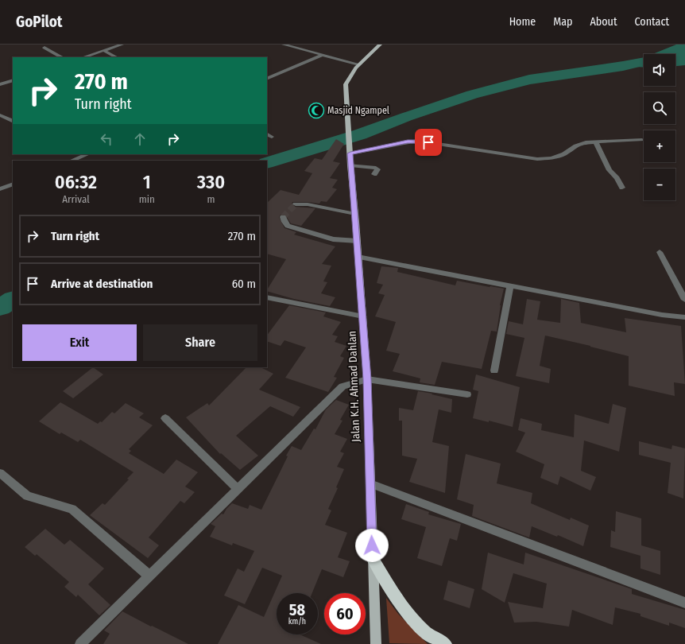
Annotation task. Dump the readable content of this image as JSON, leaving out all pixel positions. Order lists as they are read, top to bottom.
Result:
{
  "streets": {
    "main road": ["Jalan K.H. Ahmad Dahlan"]
  },
  "places": {
    "mosque": ["Masjid Ngampel"]
  },
  "page": {
    "header": "GoPilot",
    "nav": [
      "Home",
      "Map",
      "About",
      "Contact"
    ],
    "map_buttons": ["+", "−"],
    "turn": ["270 m", "Turn right"],
    "eta": [
      "06:32",
      "Arrival",
      "1",
      "min",
      "330",
      "m"
    ],
    "list": [
      {
        "name": "Turn right",
        "value": "270 m"
      },
      {
        "name": "Arrive at destination",
        "value": "60 m"
      }
    ],
    "buttons": ["Exit", "Share"],
    "speed": "58 km/h",
    "limit": "60"
  }
}
